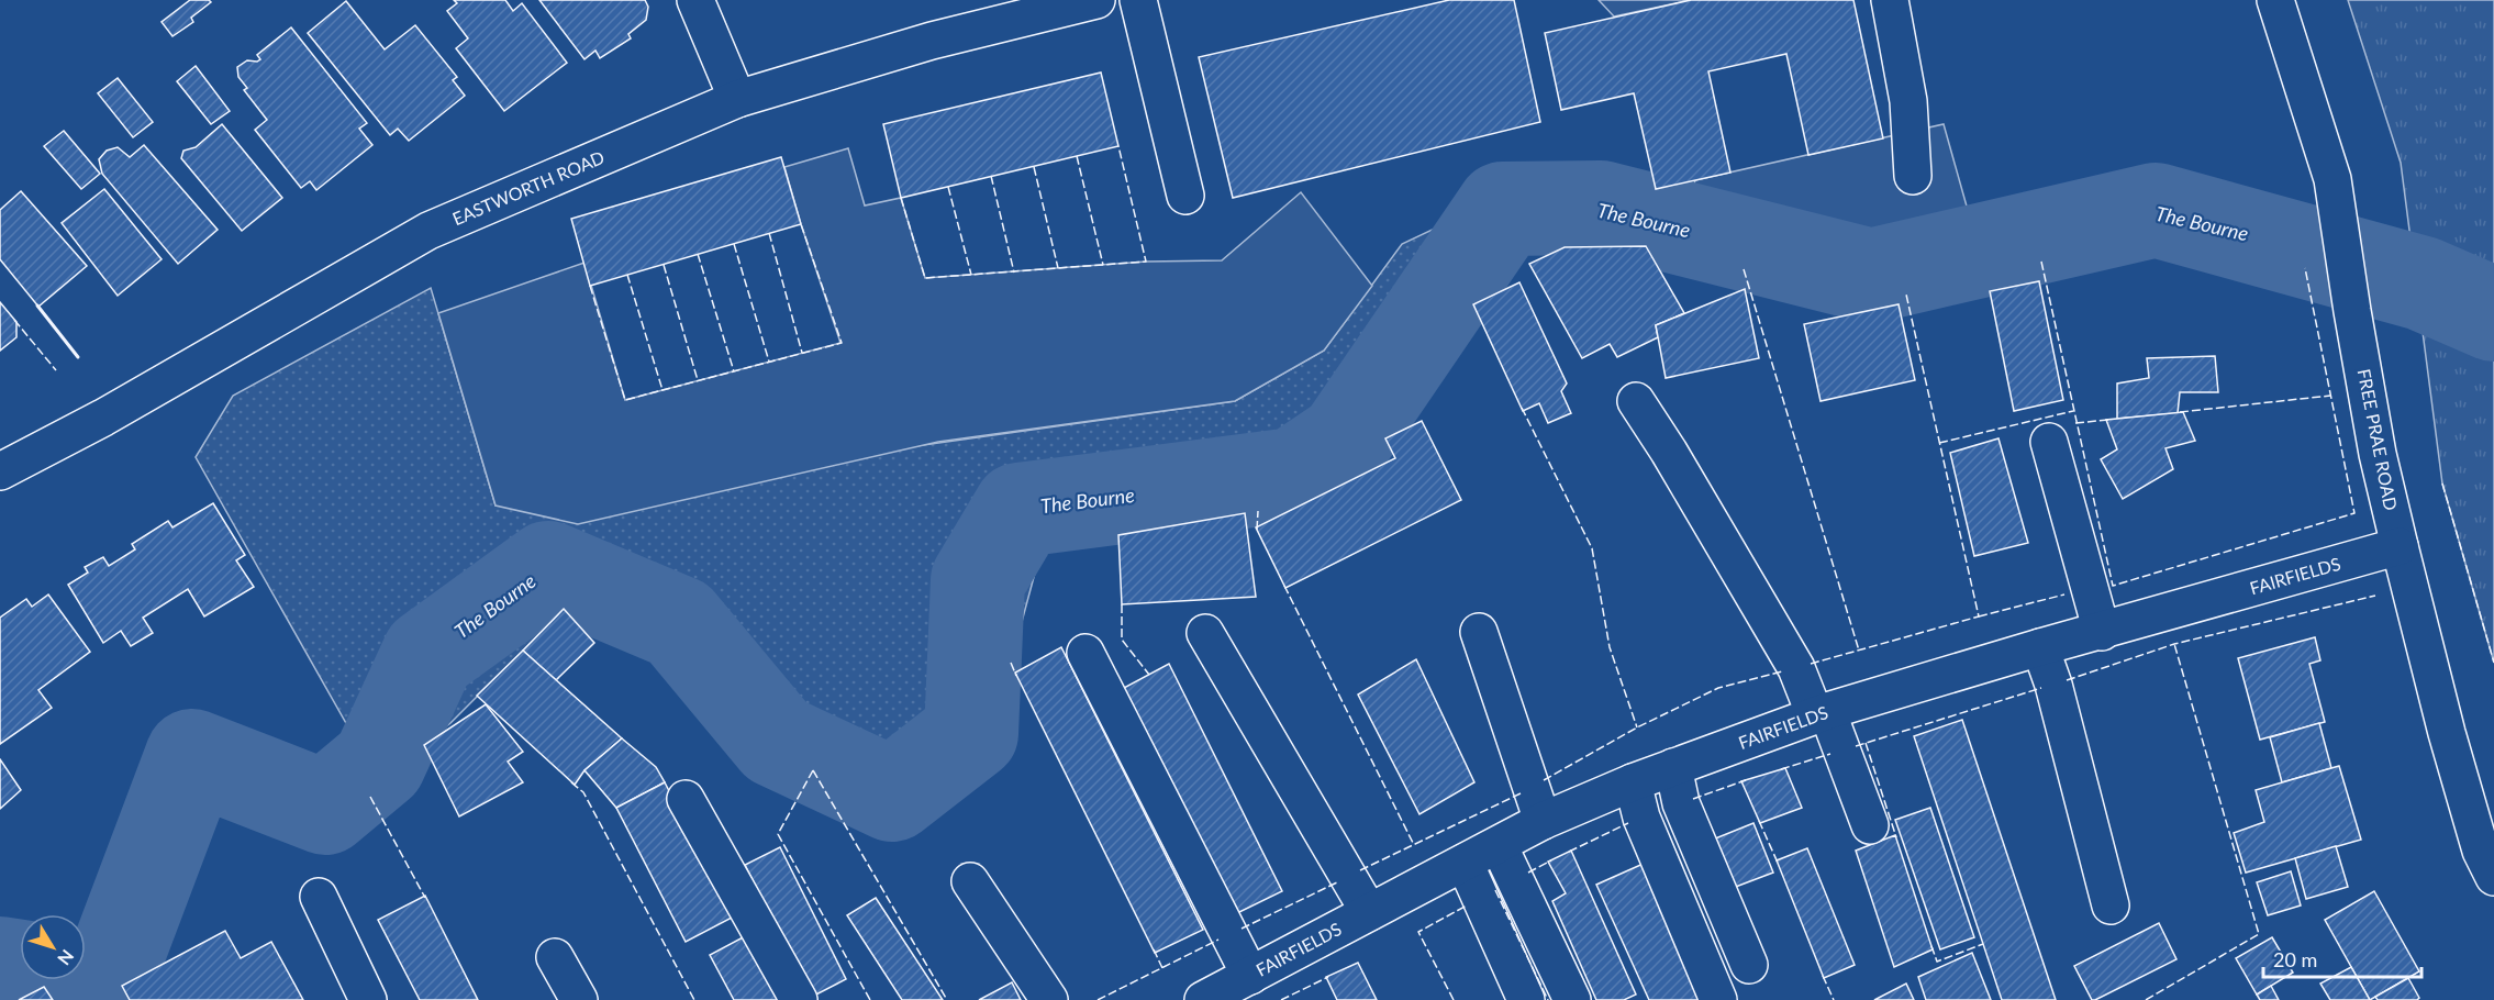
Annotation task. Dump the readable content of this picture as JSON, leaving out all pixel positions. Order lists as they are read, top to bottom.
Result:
{
  "streets": {
    "main road": ["EASTWORTH ROAD", "FREE PRAE ROAD", "FAIRFIELDS"]
  },
  "crossings": [
    ["FREE PRAE ROAD", "FAIRFIELDS"]
  ],
  "water": ["The Bourne"],
  "scale_bar": "20 m",
  "north": "bottom right"
}
